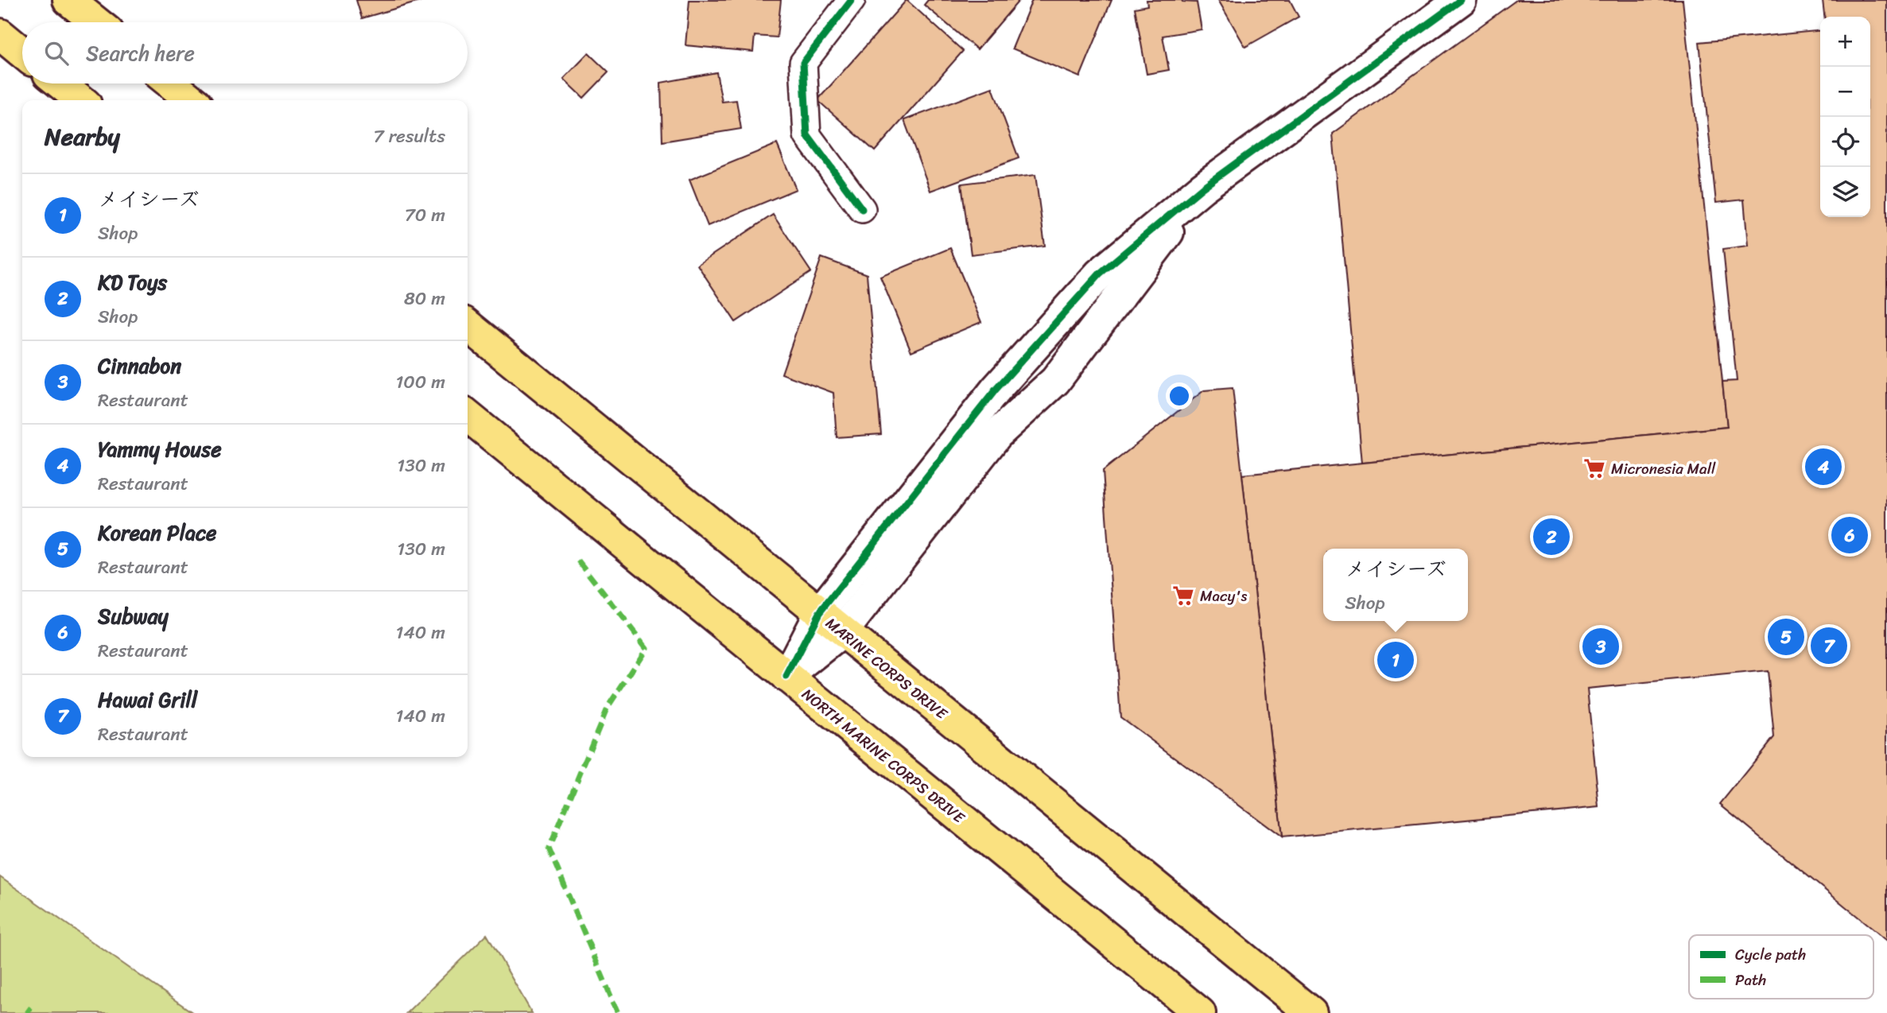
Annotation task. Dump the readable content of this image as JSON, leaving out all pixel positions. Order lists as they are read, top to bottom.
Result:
{
  "streets": {
    "main road": ["MARINE CORPS DRIVE", "NORTH MARINE CORPS DRIVE"]
  },
  "places": {
    "supermarket": ["Micronesia Mall", "Macy's"]
  },
  "legend": ["Cycle path", "Path"],
  "page": {
    "map_buttons": ["+", "−"],
    "search": "Search here",
    "heading": ["Nearby", "7 results"],
    "list": [
      {
        "mark": "1",
        "name": "メイシーズ",
        "note": "Shop",
        "value": "70 m"
      },
      {
        "mark": "2",
        "name": "KD Toys",
        "note": "Shop",
        "value": "80 m"
      },
      {
        "mark": "3",
        "name": "Cinnabon",
        "note": "Restaurant",
        "value": "100 m"
      },
      {
        "mark": "4",
        "name": "Yammy House",
        "note": "Restaurant",
        "value": "130 m"
      },
      {
        "mark": "5",
        "name": "Korean Place",
        "note": "Restaurant",
        "value": "130 m"
      },
      {
        "mark": "6",
        "name": "Subway",
        "note": "Restaurant",
        "value": "140 m"
      },
      {
        "mark": "7",
        "name": "Hawai Grill",
        "note": "Restaurant",
        "value": "140 m"
      }
    ],
    "pins": [
      "4",
      "6",
      "2",
      "5",
      "7",
      "3",
      "1"
    ],
    "popup": ["メイシーズ", "Shop"]
  }
}
